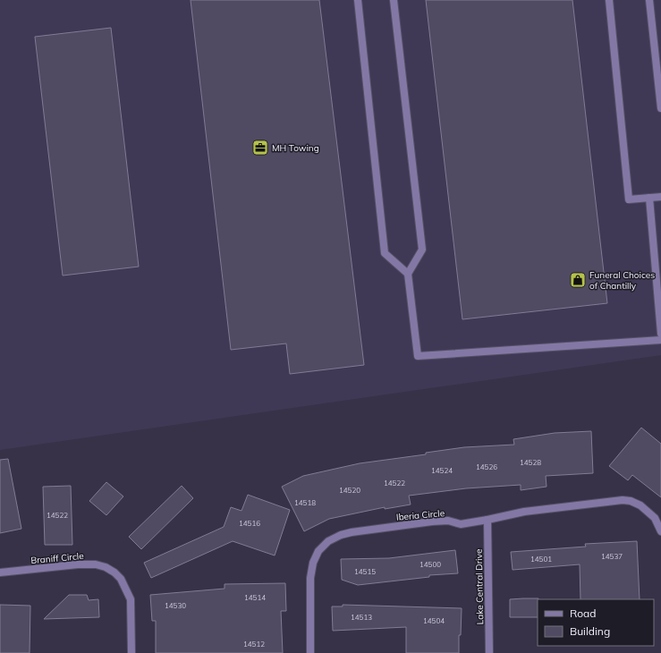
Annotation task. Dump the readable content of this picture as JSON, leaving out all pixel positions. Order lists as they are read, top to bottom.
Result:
{
  "streets": {
    "street": ["Iberia Circle", "Braniff Circle", "Lake Central Drive"]
  },
  "crossings": [
    ["Iberia Circle", "Lake Central Drive"]
  ],
  "places": {
    "office": ["MH Towing"],
    "shop": ["Funeral Choices of Chantilly"]
  },
  "house_numbers": [
    "14528",
    "14526",
    "14524",
    "14522",
    "14520",
    "14518",
    "14522",
    "14516",
    "14537",
    "14501",
    "14500",
    "14515",
    "14514",
    "14530",
    "14513",
    "14504",
    "14512"
  ],
  "legend": ["Road", "Building"]
}
